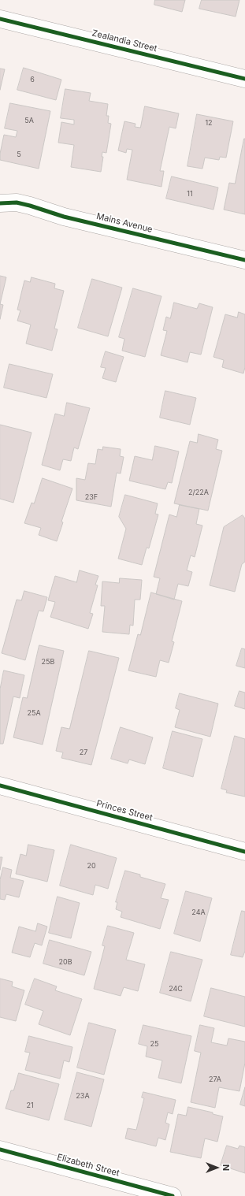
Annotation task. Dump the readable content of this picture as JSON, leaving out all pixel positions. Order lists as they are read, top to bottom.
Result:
{
  "streets": {
    "street": [
      "Zealandia Street",
      "Mains Avenue",
      "Princes Street",
      "Elizabeth Street"
    ]
  },
  "house_numbers": [
    "6",
    "5A",
    "12",
    "5",
    "11",
    "2/22A",
    "23F",
    "25B",
    "25A",
    "27",
    "20",
    "24A",
    "20B",
    "24C",
    "25",
    "27A",
    "23A",
    "21"
  ],
  "north": "right"
}
